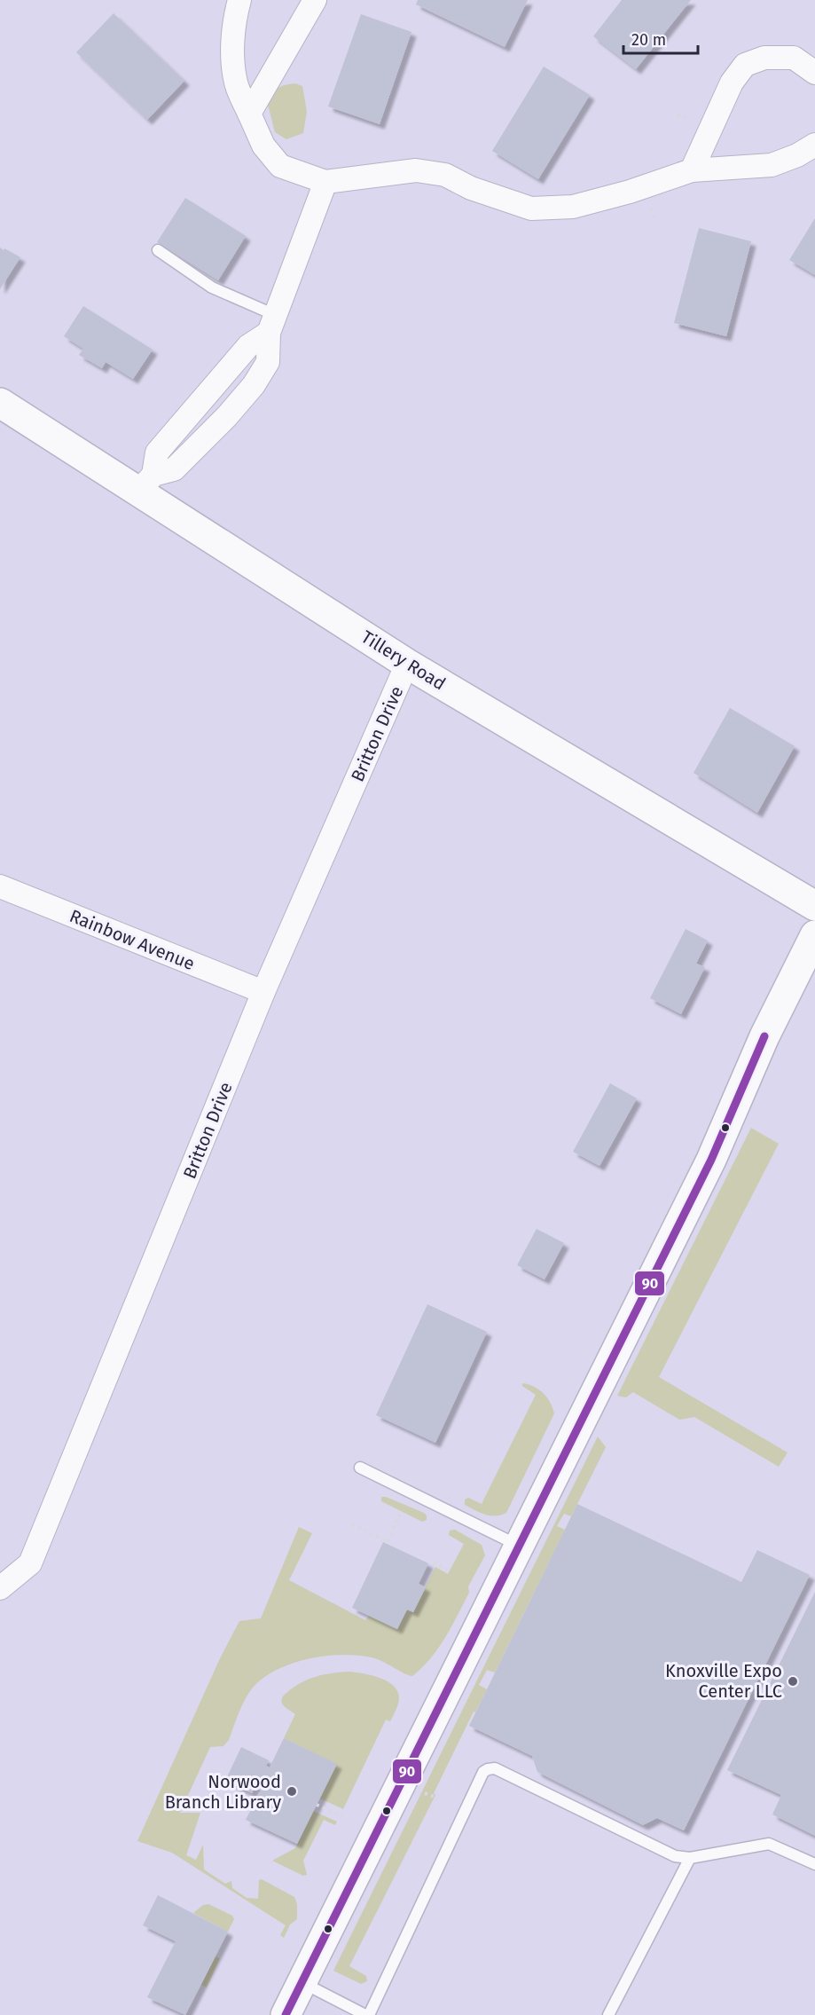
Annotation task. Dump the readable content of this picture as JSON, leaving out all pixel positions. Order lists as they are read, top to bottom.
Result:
{
  "streets": {
    "main road": ["Tillery Road"],
    "street": ["Britton Drive", "Rainbow Avenue"]
  },
  "crossings": [
    ["Tillery Road", "Britton Drive"],
    ["Britton Drive", "Rainbow Avenue"]
  ],
  "places": ["Knoxville Expo Center LLC", "Norwood Branch Library"],
  "lines": ["transit line 90"],
  "scale_bar": "20 m"
}
